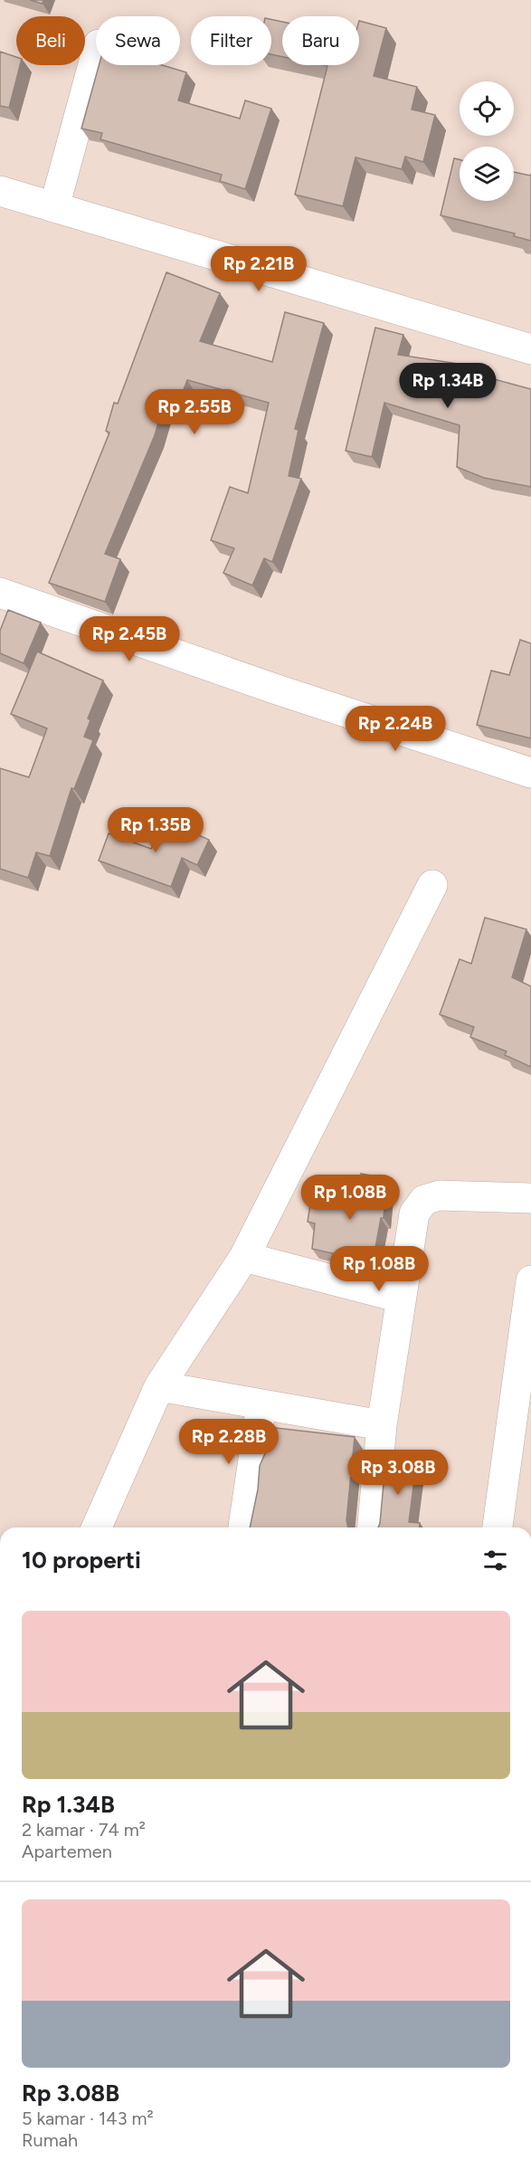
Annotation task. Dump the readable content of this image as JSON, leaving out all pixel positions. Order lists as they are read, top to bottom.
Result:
{
  "page": {
    "chip": [
      "Beli",
      "Sewa",
      "Filter",
      "Baru"
    ],
    "price": [
      "Rp 2.21B",
      "Rp 1.34B",
      "Rp 2.55B",
      "Rp 2.45B",
      "Rp 2.24B",
      "Rp 1.35B",
      "Rp 1.08B",
      "Rp 1.08B",
      "Rp 2.28B",
      "Rp 3.08B"
    ],
    "heading": "10 properti",
    "list": [
      {
        "name": "Rp 1.34B",
        "note": "2 kamar · 74 m² · Apartemen"
      },
      {
        "name": "Rp 3.08B",
        "note": "5 kamar · 143 m² · Rumah"
      }
    ]
  }
}
